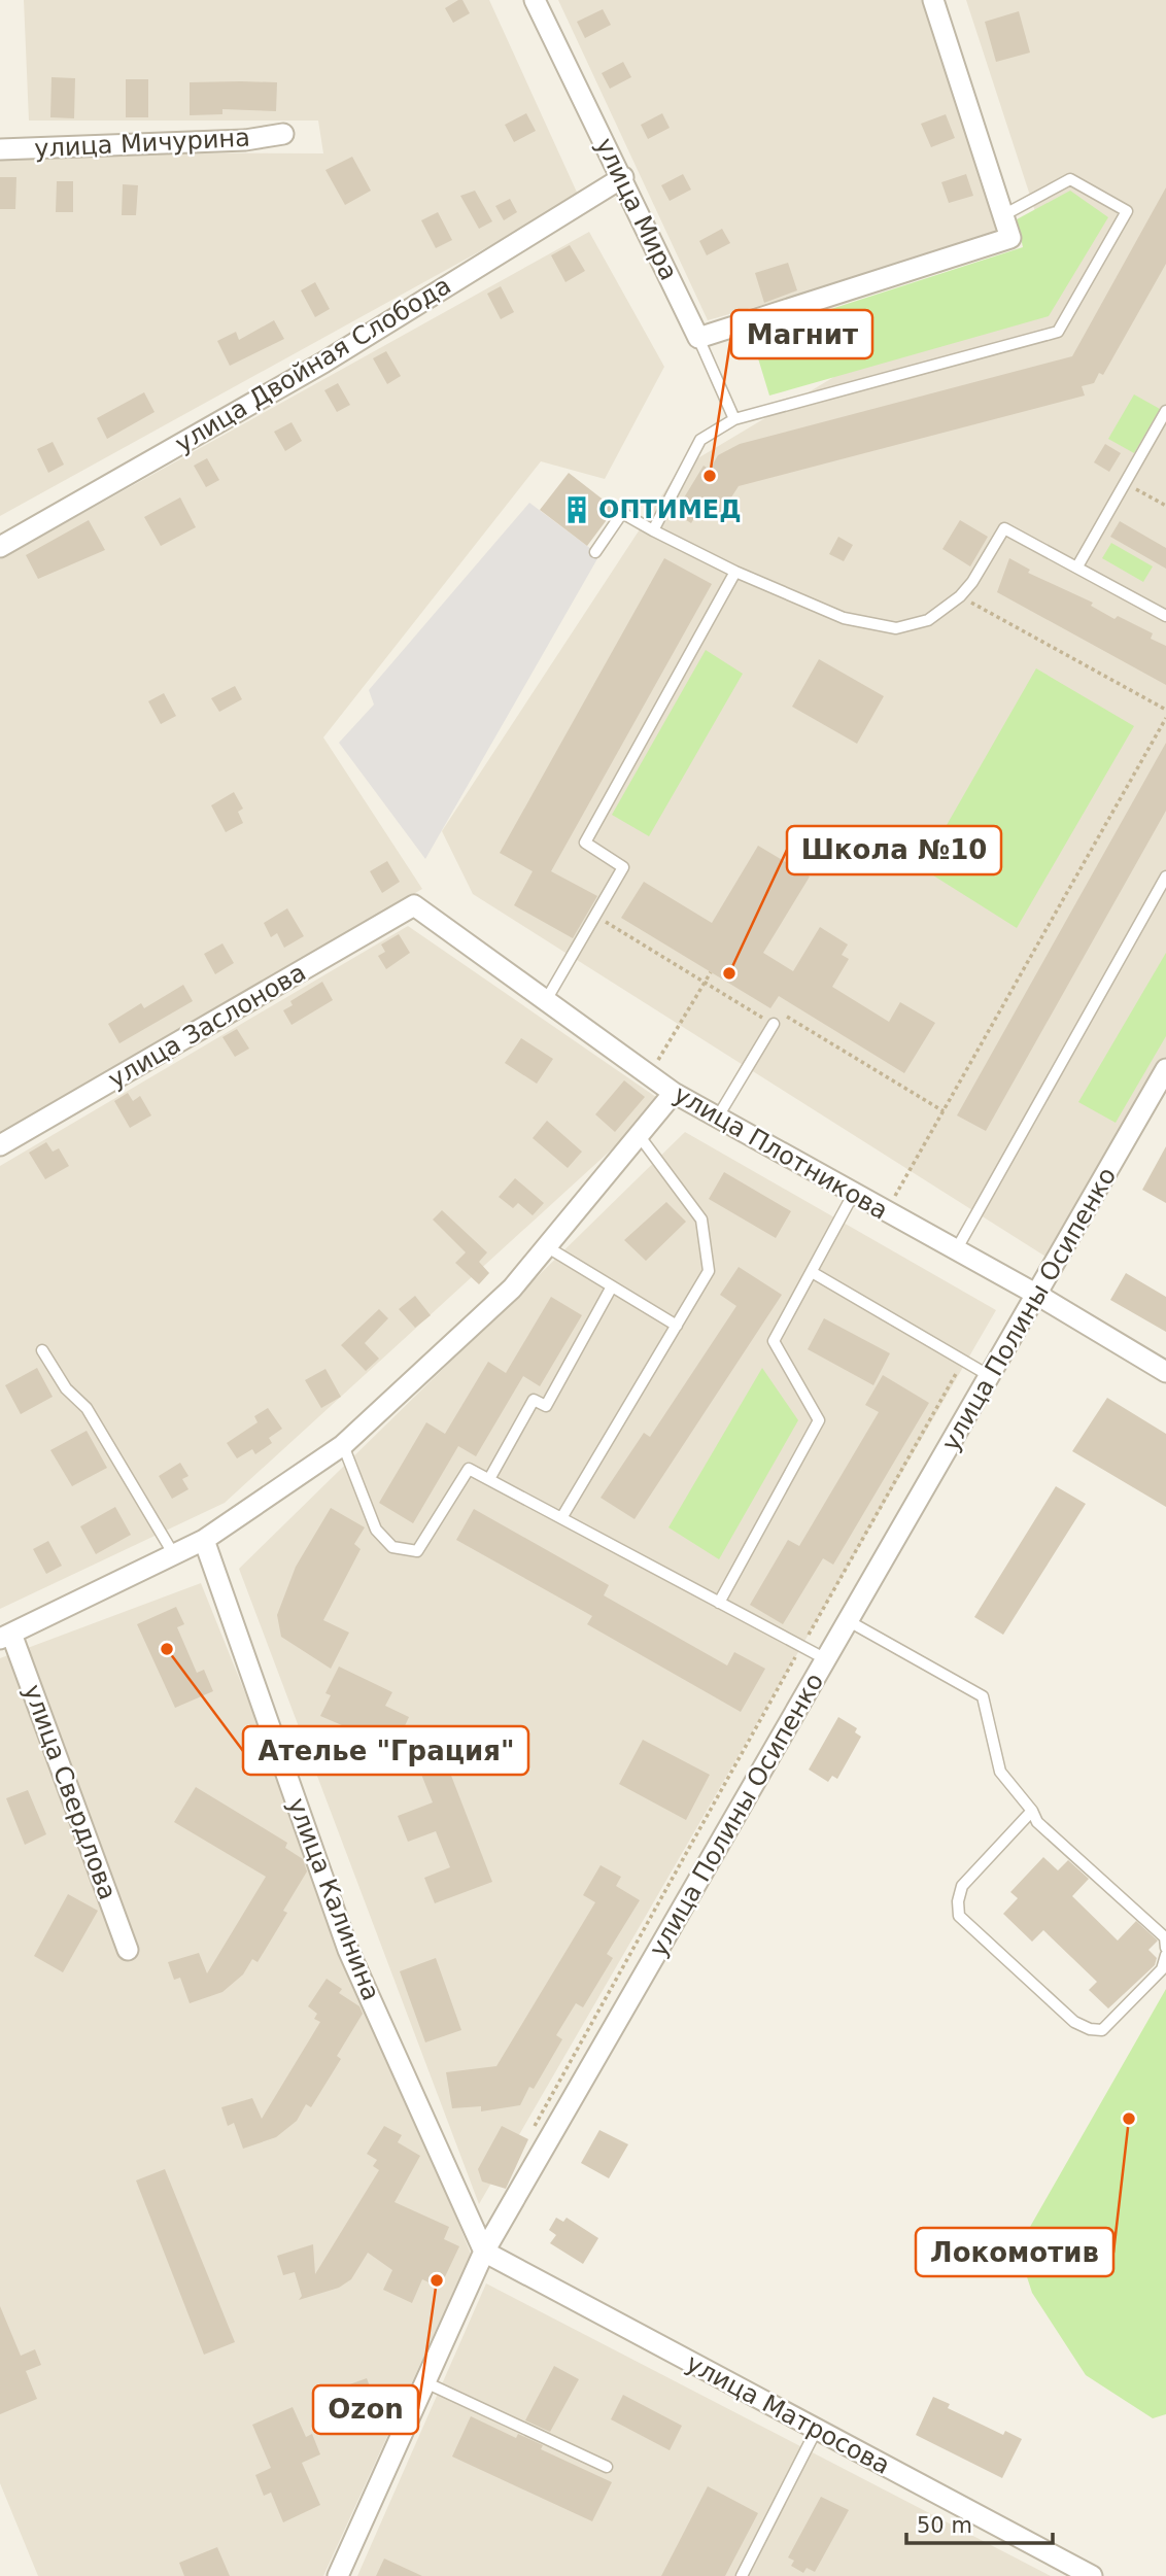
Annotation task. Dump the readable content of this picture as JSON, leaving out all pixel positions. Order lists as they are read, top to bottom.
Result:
{
  "streets": {
    "street": [
      "улица Мичурина",
      "улица Мира",
      "улица Двойная Слобода",
      "улица Заслонова",
      "улица Плотникова",
      "улица Полины Осипенко",
      "улица Свердлова",
      "улица Калинина",
      "улица Матросова"
    ]
  },
  "crossings": [
    ["улица Мира", "улица Двойная Слобода"],
    ["улица Заслонова", "улица Плотникова"],
    ["улица Плотникова", "улица Полины Осипенко"],
    ["улица Полины Осипенко", "улица Калинина"],
    ["улица Полины Осипенко", "улица Матросова"],
    ["улица Калинина", "улица Матросова"]
  ],
  "places": {
    "other": [
      "Магнит",
      "Школа №10",
      "Ателье \"Грация\"",
      "Локомотив",
      "Ozon"
    ],
    "building": ["ОПТИМЕД"]
  },
  "scale_bar": "50 m"
}
